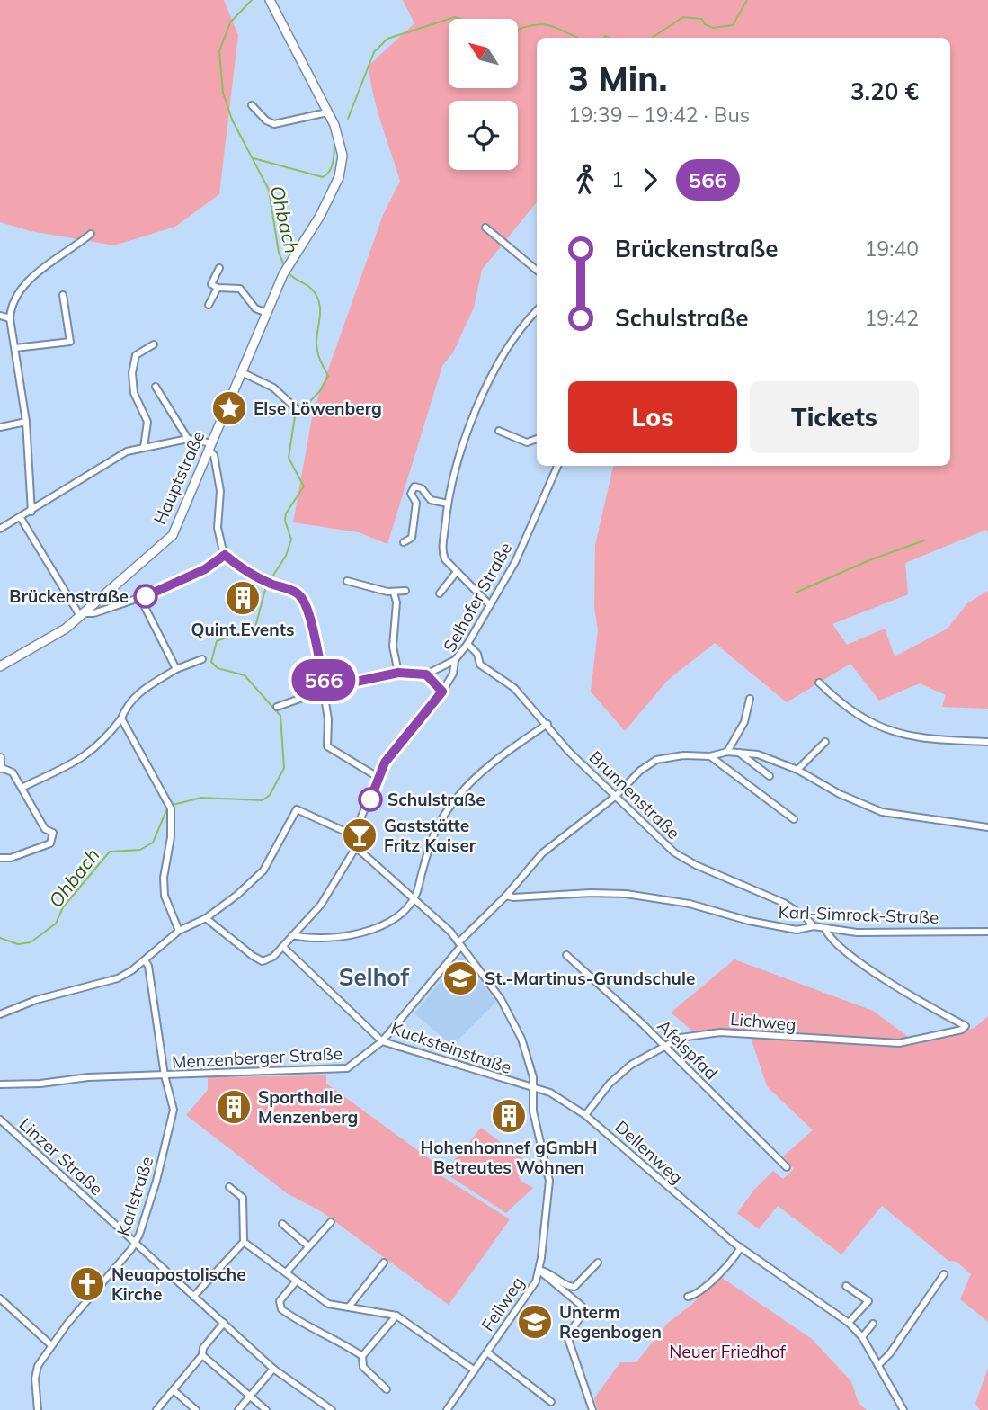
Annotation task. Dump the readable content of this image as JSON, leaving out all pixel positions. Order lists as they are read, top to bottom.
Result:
{
  "streets": {
    "main road": ["Hauptstraße"],
    "street": [
      "Selhofer Straße",
      "Brunnenstraße",
      "Karl-Simrock-Straße",
      "Lichweg",
      "Kucksteinstraße",
      "Afelspfad",
      "Menzenberger Straße",
      "Dellenweg",
      "Linzer Straße",
      "Karlstraße",
      "Feilweg"
    ]
  },
  "crossings": [
    ["Selhofer Straße", "Brunnenstraße"],
    ["Brunnenstraße", "Karl-Simrock-Straße"],
    ["Brunnenstraße", "Menzenberger Straße"],
    ["Karl-Simrock-Straße", "Lichweg"],
    ["Karl-Simrock-Straße", "Menzenberger Straße"],
    ["Lichweg", "Afelspfad"],
    ["Lichweg", "Dellenweg"],
    ["Kucksteinstraße", "Menzenberger Straße"],
    ["Kucksteinstraße", "Dellenweg"],
    ["Menzenberger Straße", "Karlstraße"],
    ["Linzer Straße", "Karlstraße"]
  ],
  "districts": ["Selhof"],
  "water": ["Ohbach"],
  "parks": ["Neuer Friedhof"],
  "places": {
    "place": ["Else Löwenberg"],
    "other": ["Brückenstraße", "Schulstraße"],
    "building": ["Quint.Events", "Sporthalle Menzenberg", "Hohenhonnef gGmbH Betreutes Wohnen"],
    "bar": ["Gaststätte Fritz Kaiser"],
    "school or university": ["St.-Martinus-Grundschule", "Unterm Regenbogen"],
    "church": ["Neuapostolische Kirche"]
  },
  "lines": ["bus line 566"],
  "north": "top left",
  "page": {
    "on_map": "566",
    "heading": ["3 Min.", "19:39 – 19:42 · Bus", "3.20 €"],
    "legs": ["1", "566"],
    "list": [
      {
        "name": "Brückenstraße",
        "value": "19:40"
      },
      {
        "name": "Schulstraße",
        "value": "19:42"
      }
    ],
    "buttons": ["Los", "Tickets"]
  }
}
